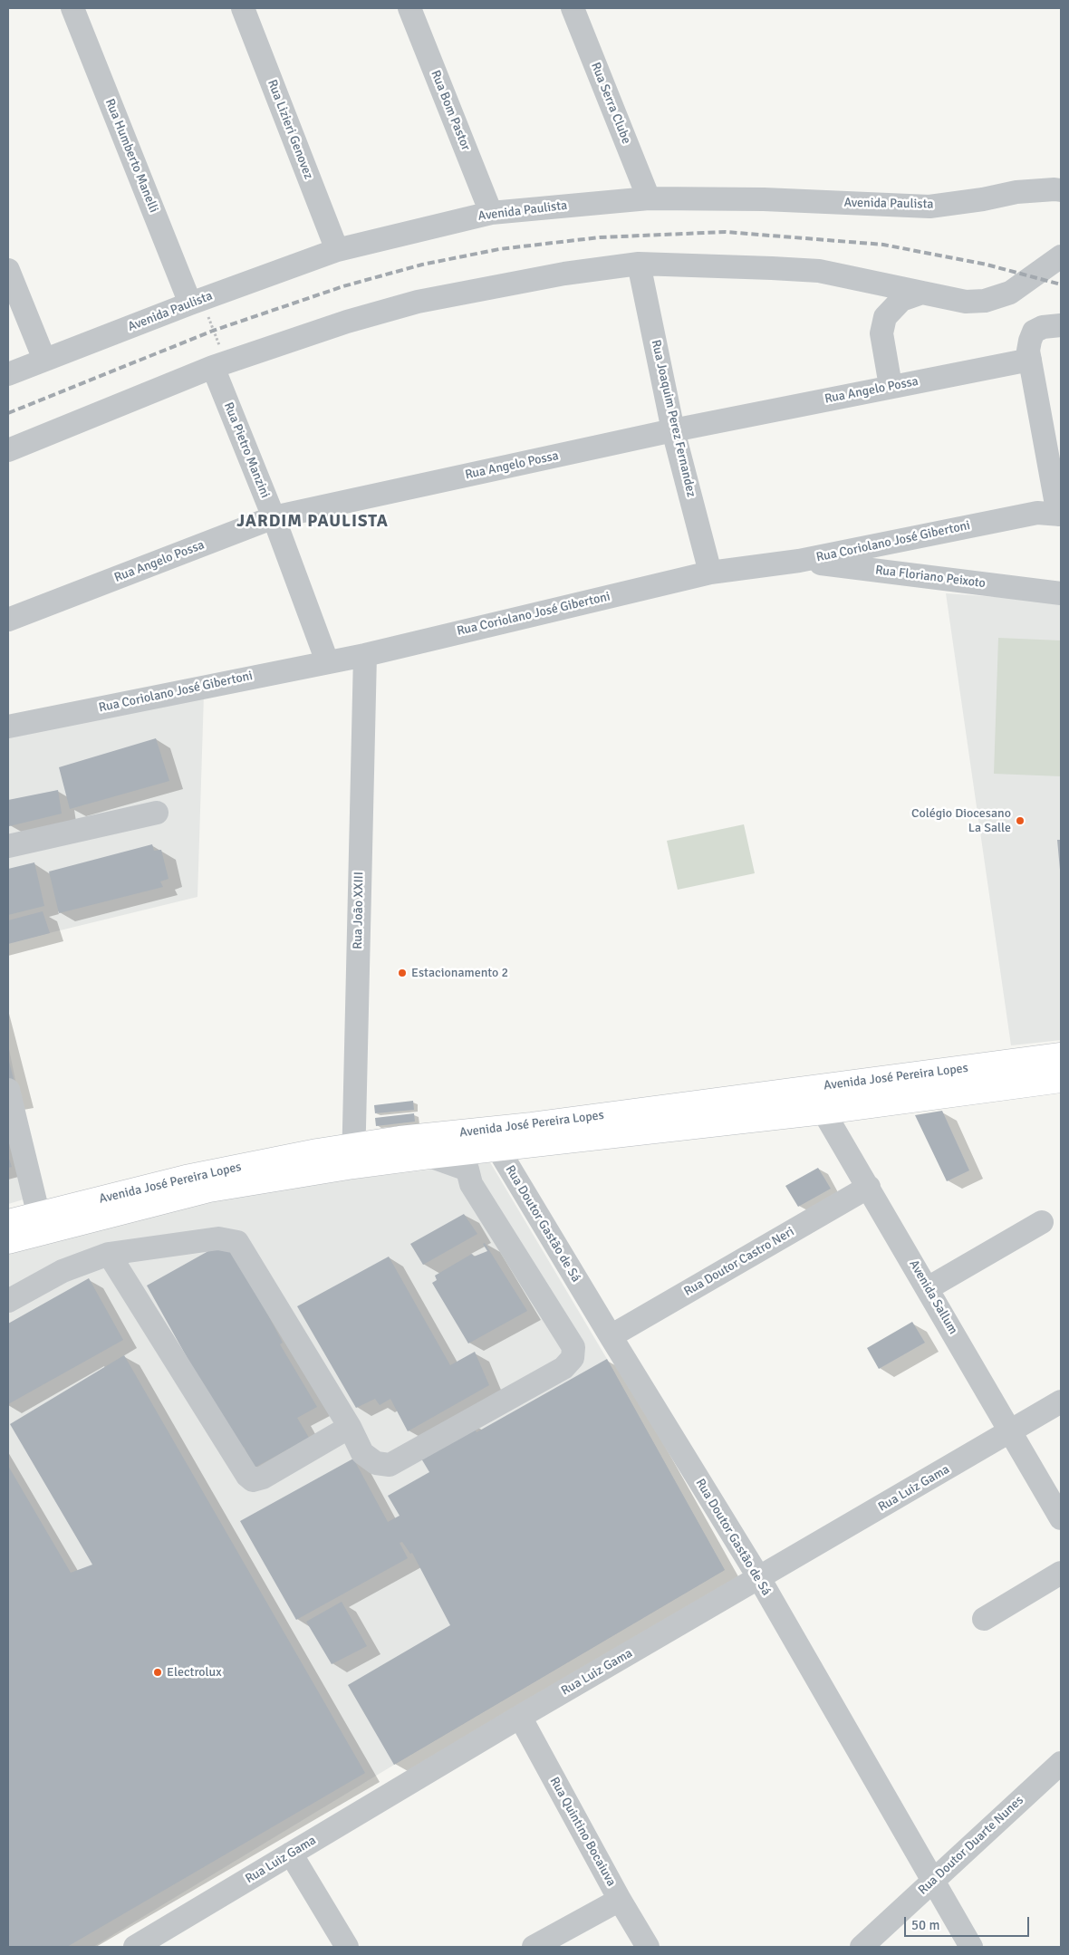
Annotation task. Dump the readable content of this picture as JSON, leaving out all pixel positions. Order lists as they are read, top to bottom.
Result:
{
  "streets": {
    "main road": ["Avenida José Pereira Lopes"],
    "street": [
      "Rua Serra Clube",
      "Rua Bom Pastor",
      "Rua Lizieri Genovez",
      "Rua Humberto Manelli",
      "Avenida Paulista",
      "Rua Angelo Possa",
      "Rua Joaquim Perez Fernandez",
      "Rua Pietro Manzini",
      "Rua Coriolano José Gibertoni",
      "Rua Floriano Peixoto",
      "Rua João XXIII",
      "Rua Doutor Gastão de Sá",
      "Rua Doutor Castro Neri",
      "Avenida Sallum",
      "Rua Luiz Gama",
      "Rua Quintino Bocaiuva",
      "Rua Doutor Duarte Nunes"
    ]
  },
  "crossings": [
    ["Rua Serra Clube", "Avenida Paulista"],
    ["Rua Bom Pastor", "Avenida Paulista"],
    ["Rua Lizieri Genovez", "Avenida Paulista"],
    ["Rua Humberto Manelli", "Avenida Paulista"],
    ["Rua Angelo Possa", "Rua Joaquim Perez Fernandez"],
    ["Rua Angelo Possa", "Rua Pietro Manzini"],
    ["Rua Joaquim Perez Fernandez", "Rua Coriolano José Gibertoni"],
    ["Rua Pietro Manzini", "Rua Coriolano José Gibertoni"],
    ["Rua Coriolano José Gibertoni", "Rua Floriano Peixoto"],
    ["Rua Coriolano José Gibertoni", "Rua João XXIII"],
    ["Rua João XXIII", "Avenida José Pereira Lopes"],
    ["Avenida José Pereira Lopes", "Rua Doutor Gastão de Sá"],
    ["Avenida José Pereira Lopes", "Avenida Sallum"],
    ["Rua Doutor Gastão de Sá", "Rua Doutor Castro Neri"],
    ["Rua Doutor Gastão de Sá", "Rua Luiz Gama"],
    ["Rua Doutor Gastão de Sá", "Rua Doutor Duarte Nunes"],
    ["Rua Doutor Castro Neri", "Avenida Sallum"],
    ["Avenida Sallum", "Rua Luiz Gama"],
    ["Rua Luiz Gama", "Rua Quintino Bocaiuva"]
  ],
  "districts": ["JARDIM PAULISTA"],
  "places": ["Colégio Diocesano La Salle", "Estacionamento 2", "Electrolux"],
  "scale_bar": "50 m"
}
